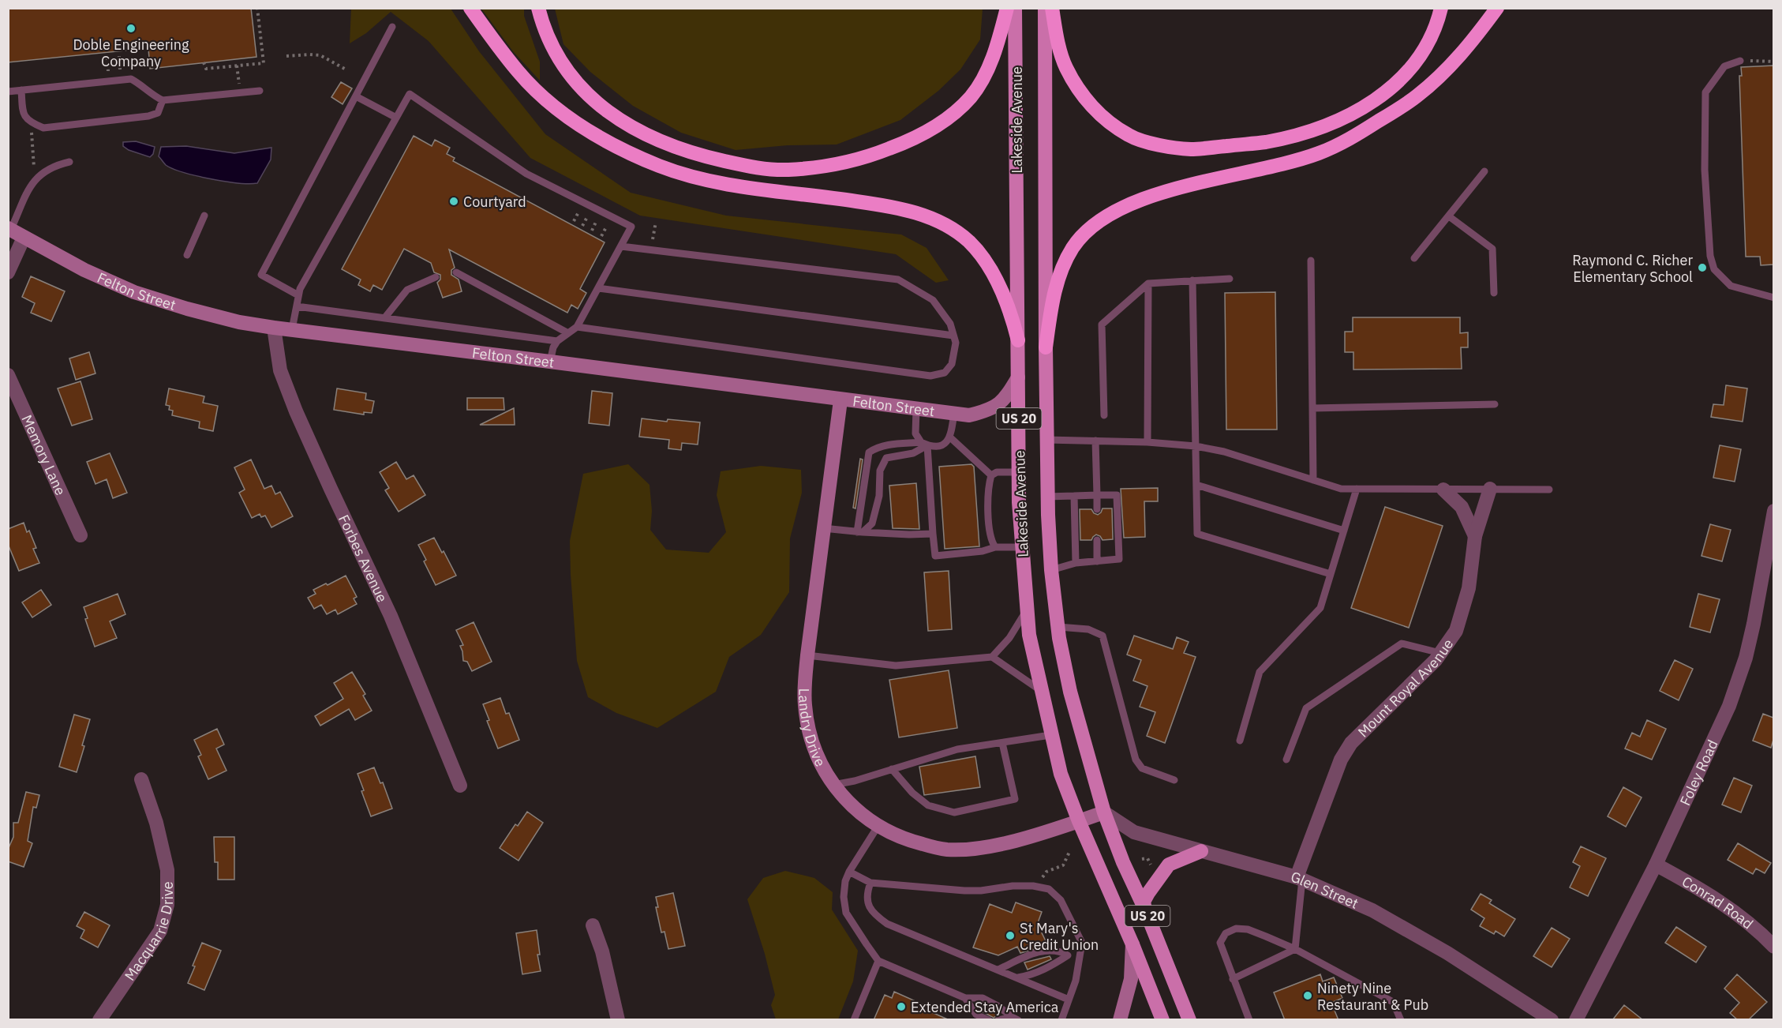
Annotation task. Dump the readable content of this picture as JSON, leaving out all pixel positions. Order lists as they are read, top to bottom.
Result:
{
  "streets": {
    "main road": ["Lakeside Avenue", "US 20"],
    "street": [
      "Felton Street",
      "Memory Lane",
      "Forbes Avenue",
      "Mount Royal Avenue",
      "Landry Drive",
      "Foley Road",
      "Glen Street",
      "Conrad Road",
      "Macquarrie Drive"
    ]
  },
  "crossings": [
    ["Lakeside Avenue", "Felton Street"],
    ["Lakeside Avenue", "US 20"],
    ["Lakeside Avenue", "Landry Drive"],
    ["Lakeside Avenue", "Glen Street"],
    ["Felton Street", "Forbes Avenue"],
    ["Felton Street", "Landry Drive"],
    ["US 20", "Landry Drive"],
    ["US 20", "Glen Street"],
    ["Mount Royal Avenue", "Glen Street"],
    ["Foley Road", "Conrad Road"]
  ],
  "places": [
    "Doble Engineering Company",
    "Courtyard",
    "Raymond C. Richer Elementary School",
    "St Mary's Credit Union",
    "Ninety Nine Restaurant & Pub",
    "Extended Stay America"
  ]
}
